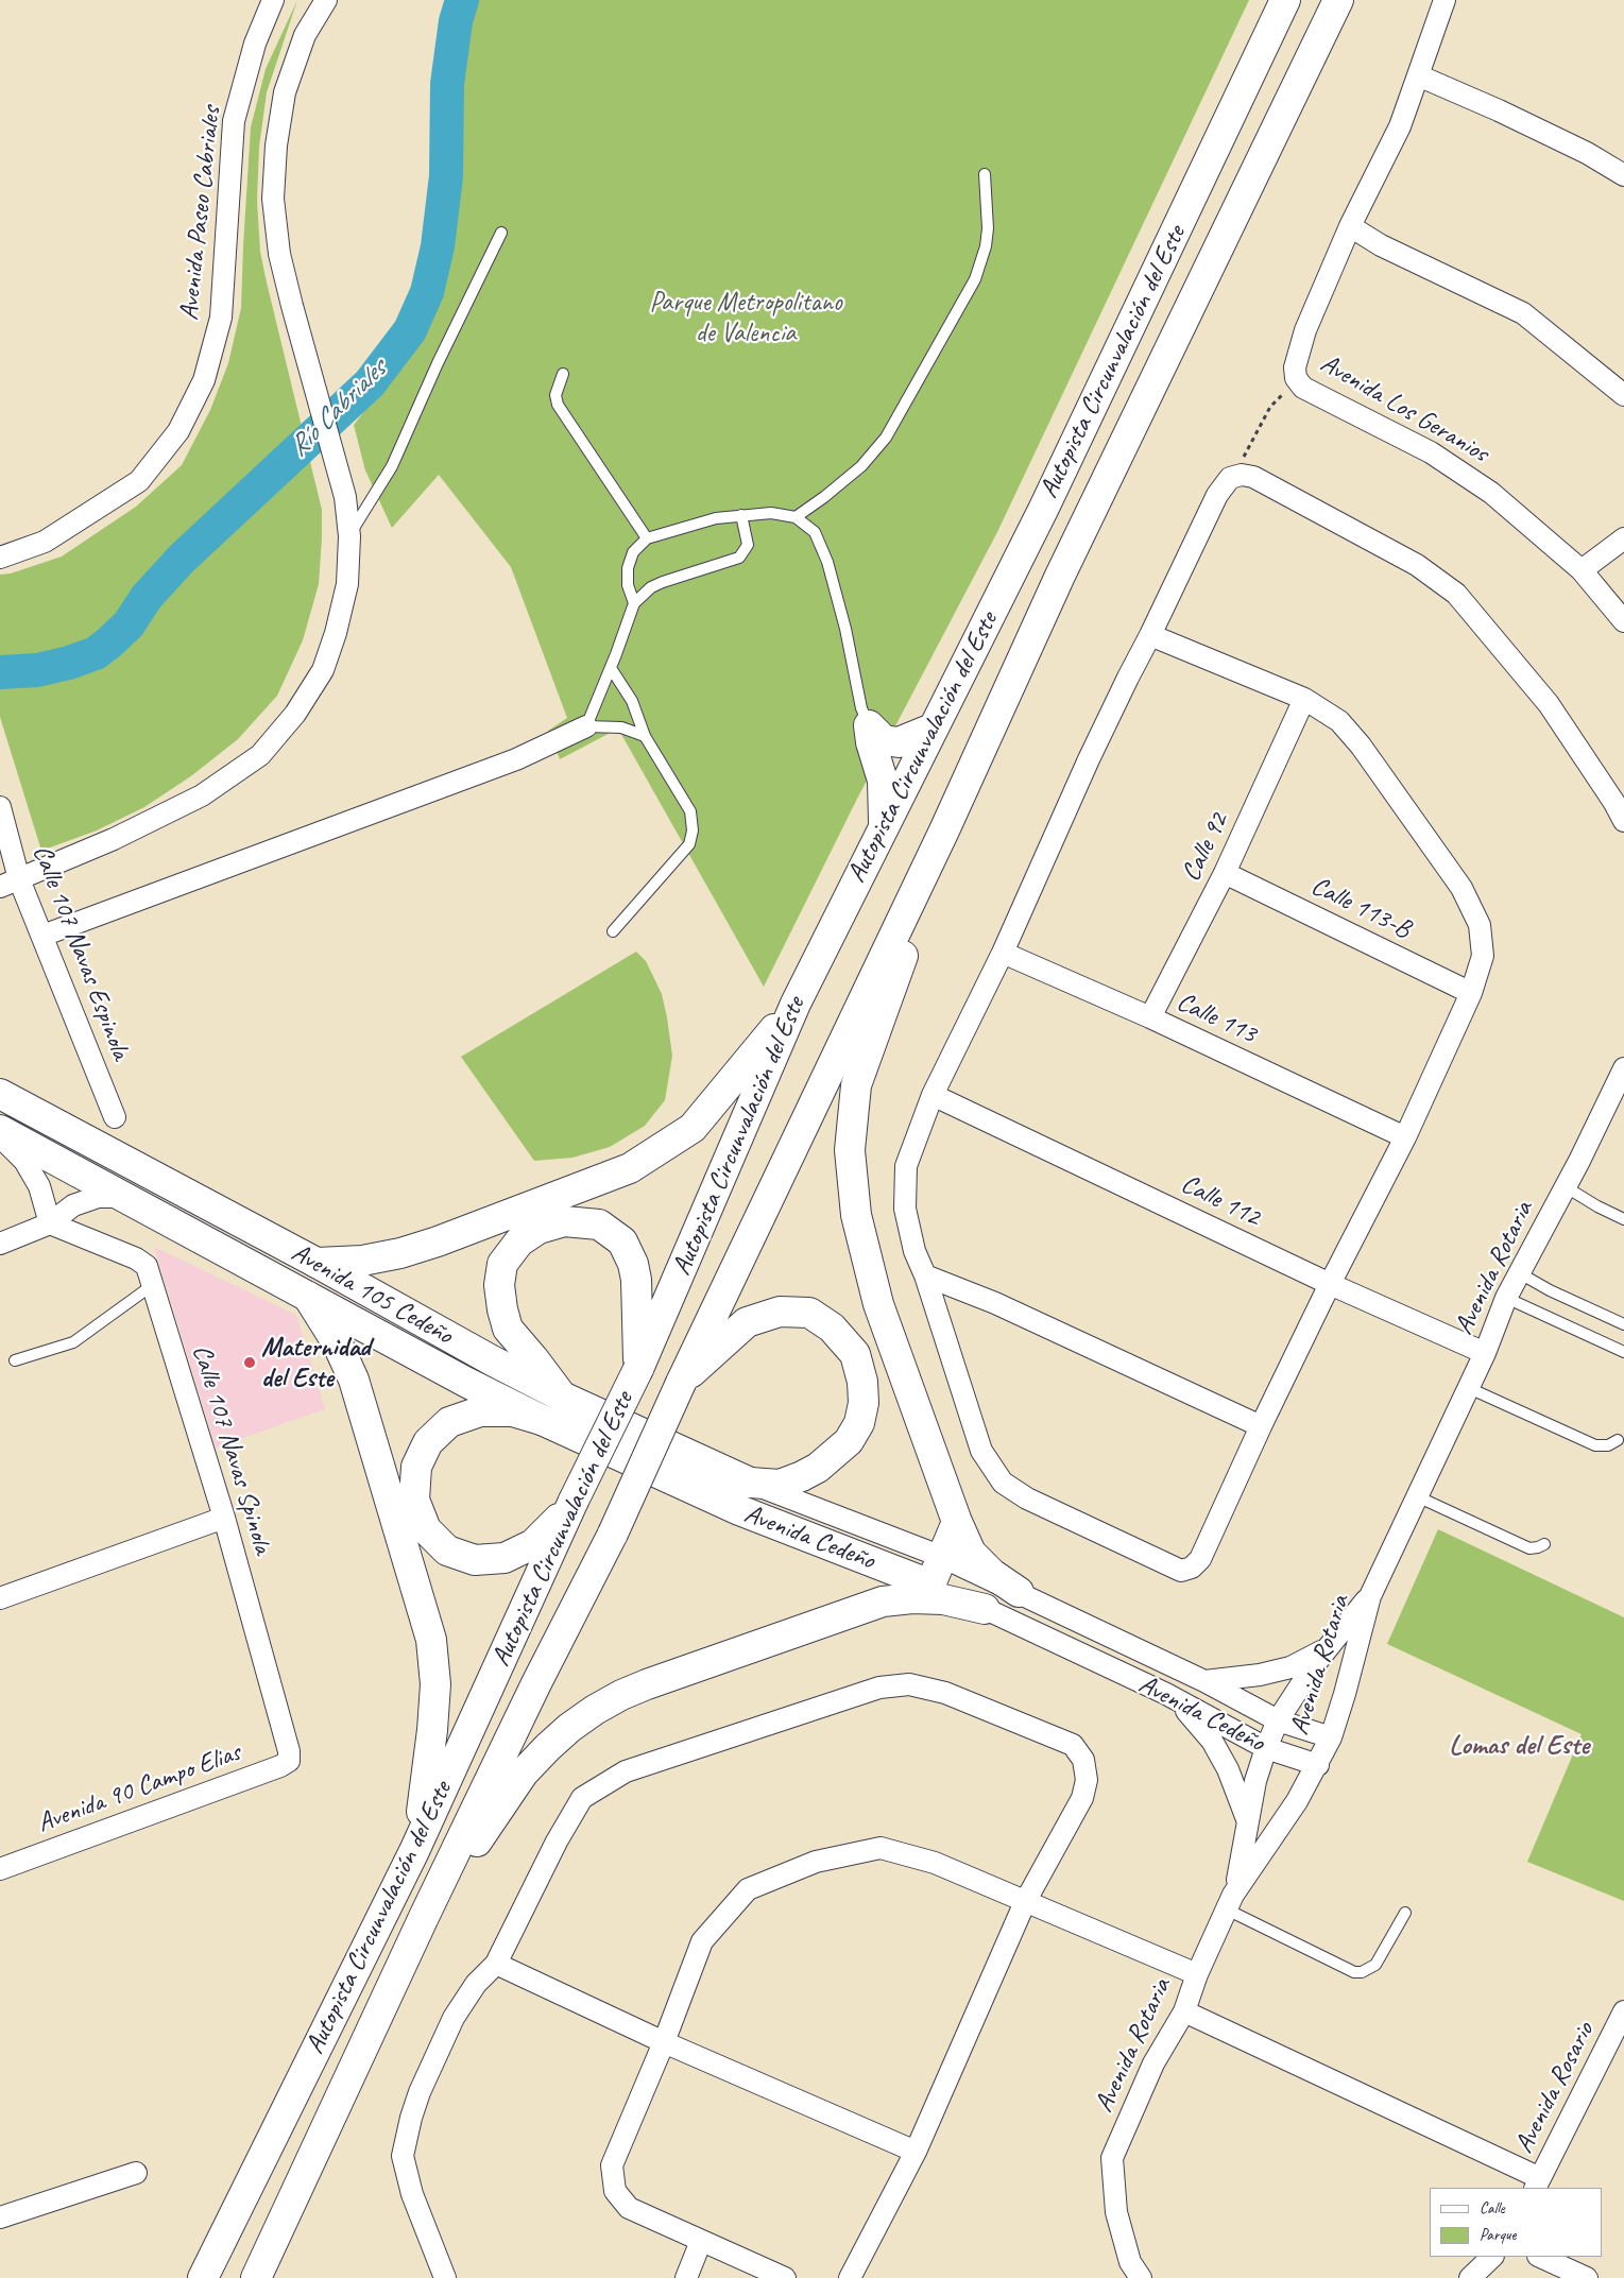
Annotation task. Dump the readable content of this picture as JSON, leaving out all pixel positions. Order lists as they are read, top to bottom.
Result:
{
  "streets": {
    "main road": ["Autopista Circunvalación del Este", "Avenida 105 Cedeño", "Avenida Cedeño"],
    "street": [
      "Avenida Paseo Cabriales",
      "Avenida Los Geranios",
      "Calle 92",
      "Calle 113-B",
      "Calle 107 Navas Espinola",
      "Calle 113",
      "Calle 112",
      "Avenida Rotaria",
      "Calle 107 Navas Spinola",
      "Avenida 90 Campo Elias",
      "Avenida Rosario"
    ]
  },
  "crossings": [
    ["Calle 92", "Calle 113-B"],
    ["Calle 92", "Calle 113"],
    ["Calle 112", "Avenida Rotaria"],
    ["Avenida Rotaria", "Avenida Cedeño"],
    ["Avenida 105 Cedeño", "Avenida Cedeño"],
    ["Calle 107 Navas Spinola", "Avenida 90 Campo Elias"]
  ],
  "districts": ["Lomas del Este"],
  "water": ["Río Cabriales"],
  "parks": ["Parque Metropolitano de Valencia"],
  "places": ["Maternidad del Este"],
  "legend": ["Calle", "Parque"]
}
